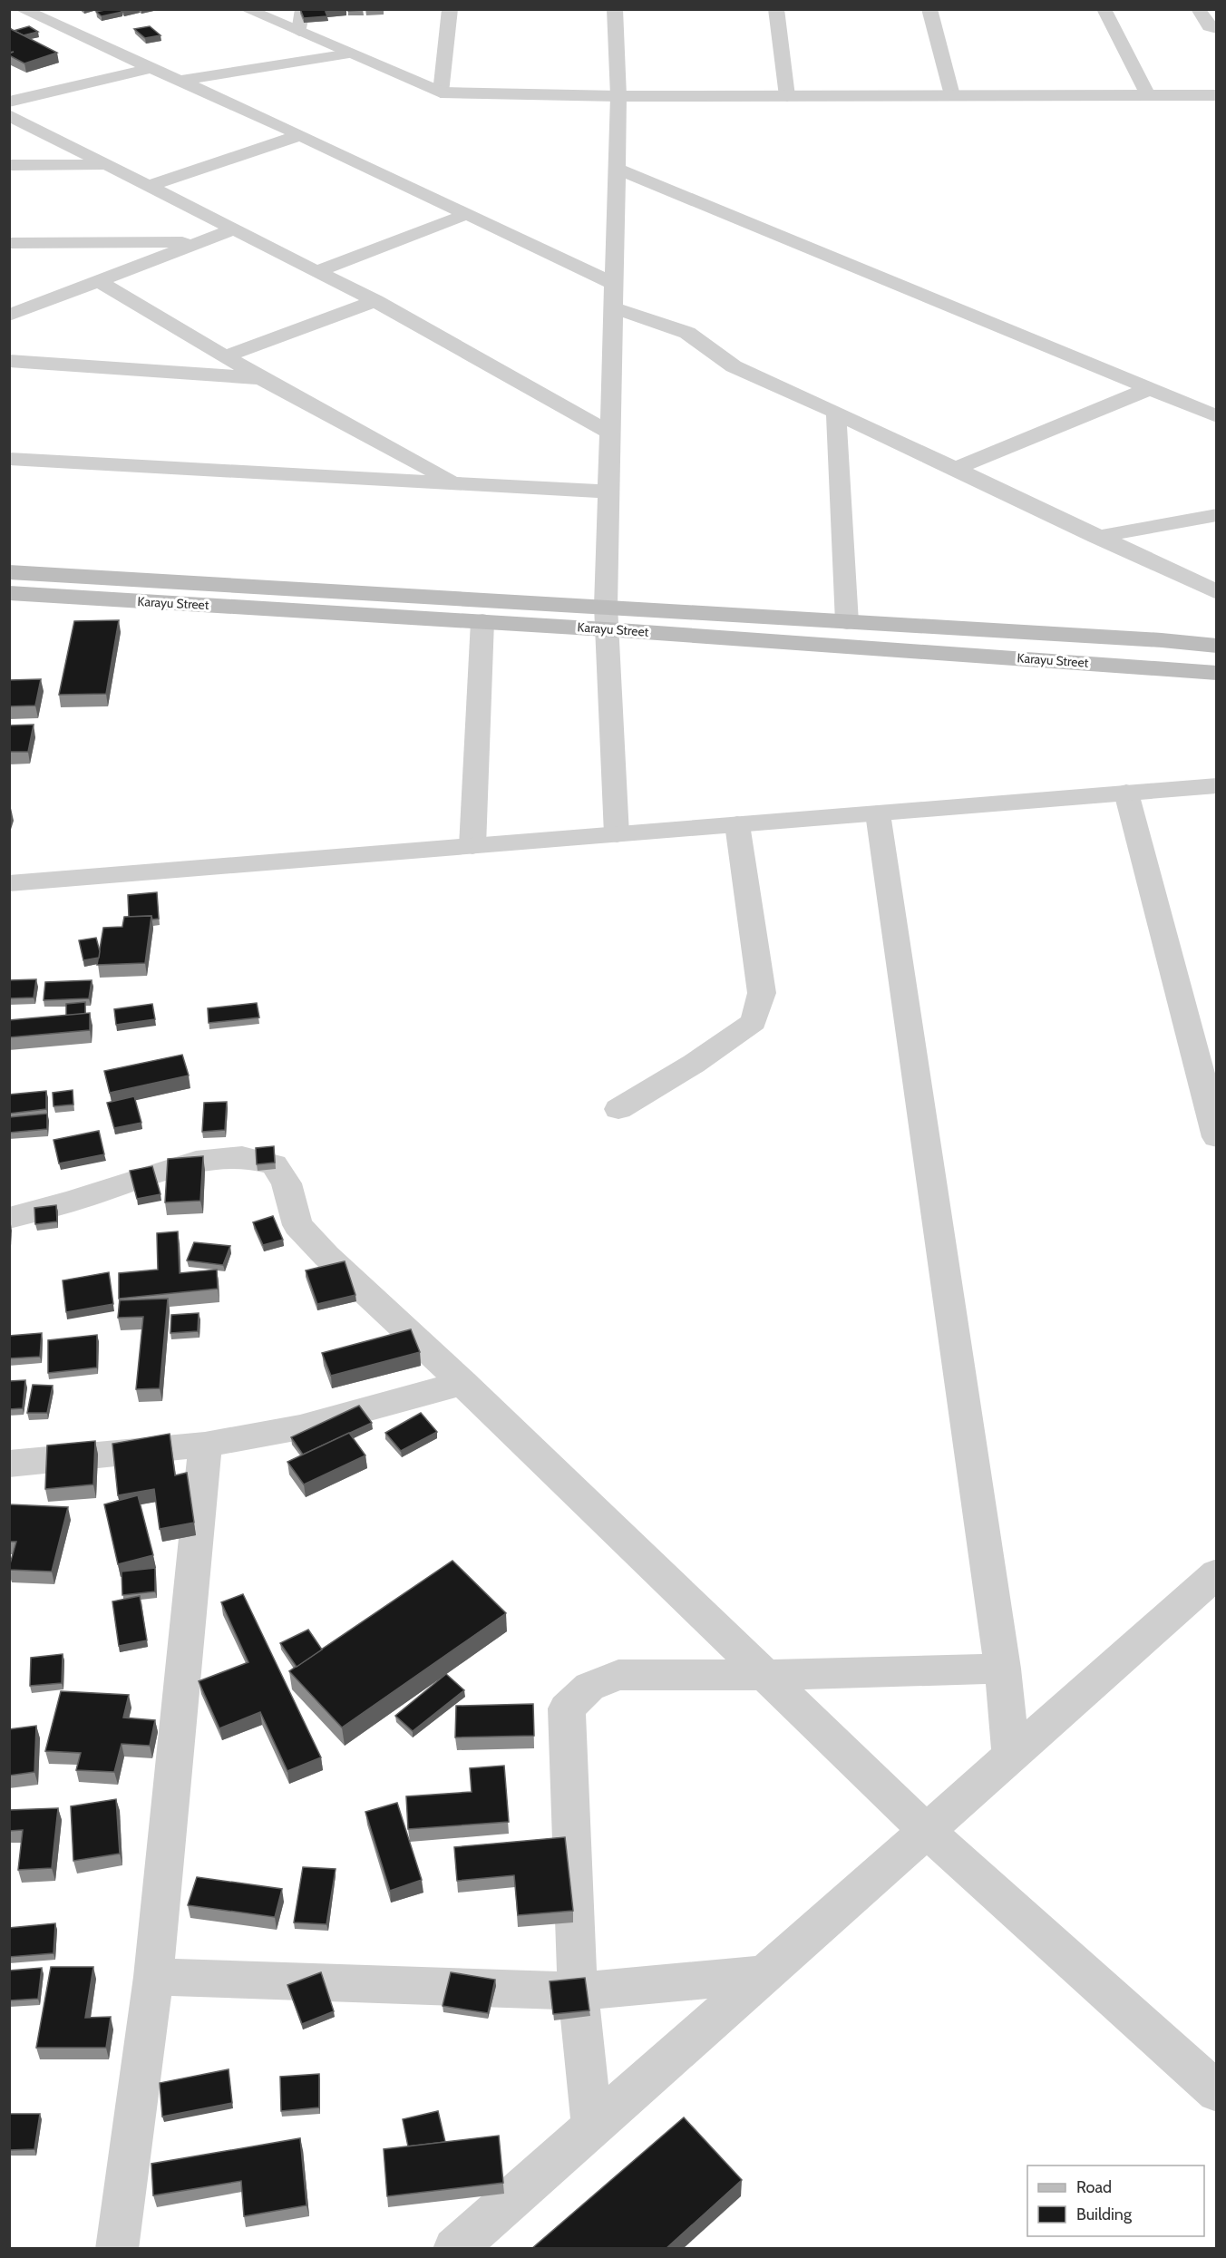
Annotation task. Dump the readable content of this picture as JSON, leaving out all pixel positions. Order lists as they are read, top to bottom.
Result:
{
  "streets": {
    "main road": ["Karayu Street"]
  },
  "legend": ["Road", "Building"]
}
